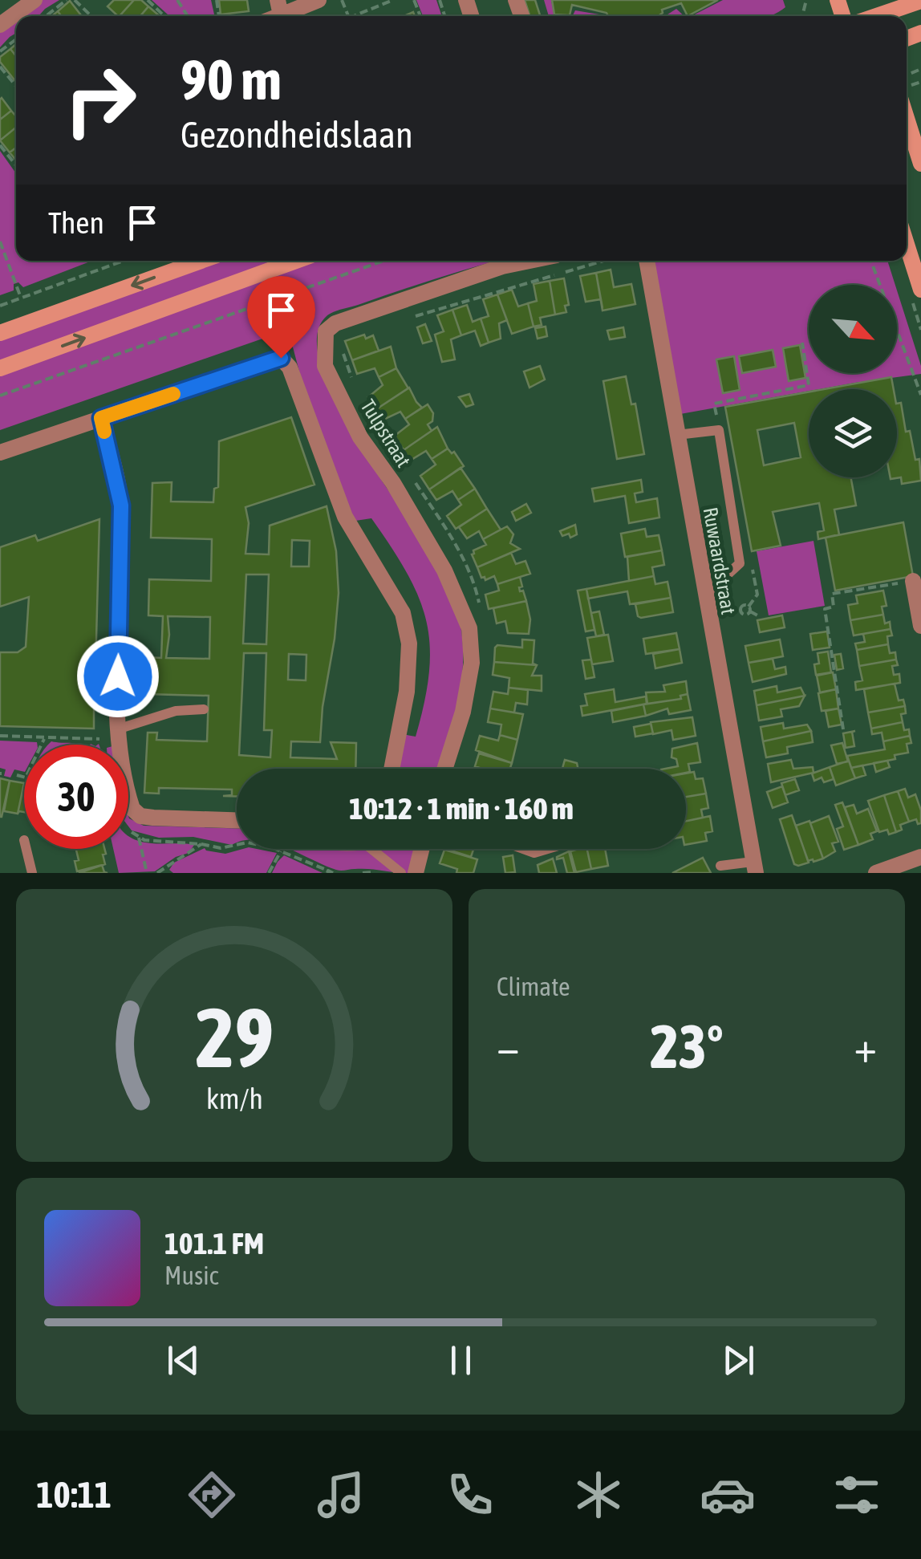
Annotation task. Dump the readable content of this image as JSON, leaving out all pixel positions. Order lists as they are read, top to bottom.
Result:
{
  "streets": {
    "street": ["Tulpstraat", "Ruwaardstraat"]
  },
  "north": "bottom right",
  "page": {
    "turn": ["90 m", "Gezondheidslaan"],
    "then": "Then",
    "limit": "30",
    "trip": "10:12 · 1 min · 160 m",
    "tile": "Climate",
    "heat": ["−", "23°", "+"],
    "song": ["101.1 FM", "Music"],
    "tabs": "10:11",
    "gauge": ["29", "km/h"]
  }
}
